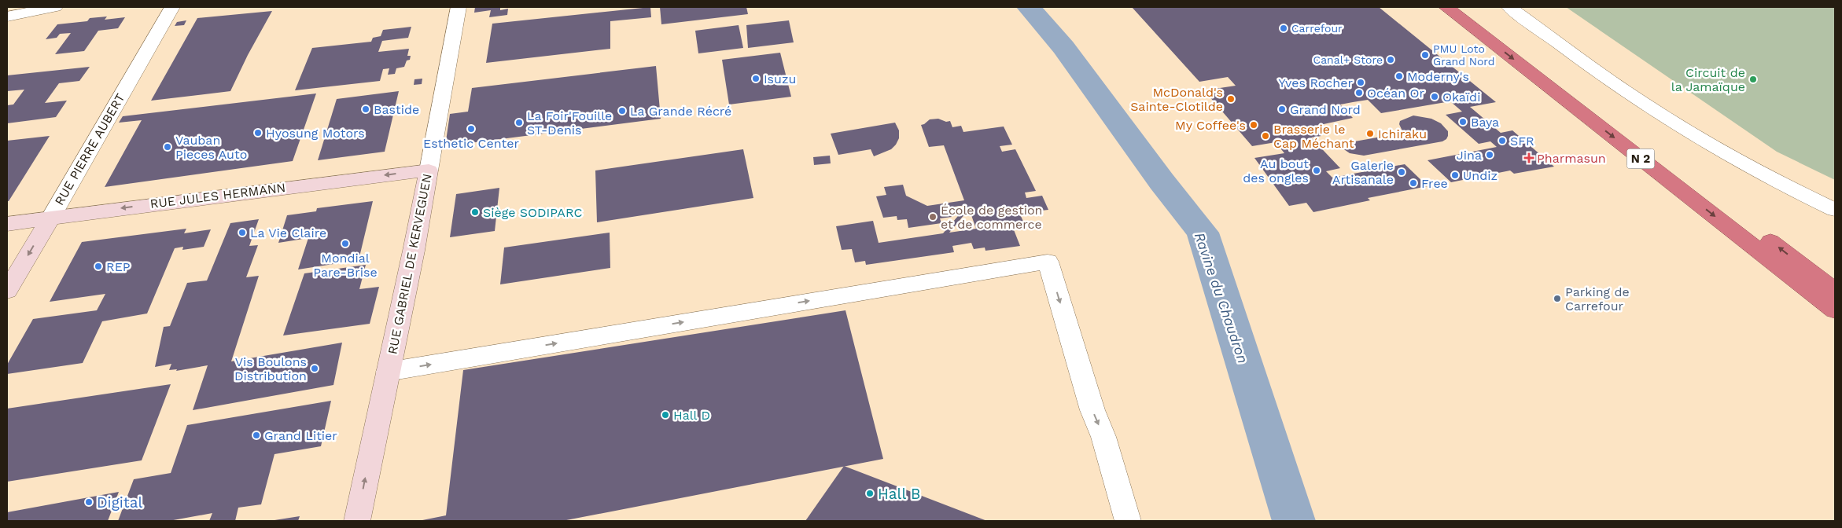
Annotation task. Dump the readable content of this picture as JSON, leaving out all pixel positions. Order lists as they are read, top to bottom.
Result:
{
  "streets": {
    "highway": ["N 2"],
    "street": ["RUE PIERRE AUBERT", "RUE JULES HERMANN", "RUE GABRIEL DE KERVEGUEN"]
  },
  "crossings": [
    ["RUE PIERRE AUBERT", "RUE JULES HERMANN"],
    ["RUE JULES HERMANN", "RUE GABRIEL DE KERVEGUEN"]
  ],
  "one_way": ["RUE JULES HERMANN"],
  "water": ["Ravine du Chaudron"],
  "places": {
    "other": [
      "Carrefour",
      "PMU Loto Grand Nord",
      "Canal+ Store",
      "Moderny's",
      "Isuzu",
      "Circuit de la Jamaïque",
      "Yves Rocher",
      "Océan Or",
      "Okaïdi",
      "McDonald's Sainte-Clotilde",
      "Bastide",
      "Grand Nord",
      "La Grande Récré",
      "Baya",
      "La Foir'Fouille ST-Denis",
      "My Coffee's",
      "Esthetic Center",
      "Hyosung Motors",
      "Ichiraku",
      "Brasserie le Cap Méchant",
      "SFR",
      "Vauban Pieces Auto",
      "Jina",
      "Au bout des ongles",
      "Galerie Artisanale",
      "Undiz",
      "Free",
      "Siège SODIPARC",
      "École de gestion et de commerce",
      "La Vie Claire",
      "Mondial Pare-Brise",
      "REP",
      "Parking de Carrefour",
      "Vis Boulons Distribution",
      "Hall D",
      "Grand Litier",
      "Hall B",
      "Digital"
    ],
    "health": ["Pharmasun"]
  }
}
